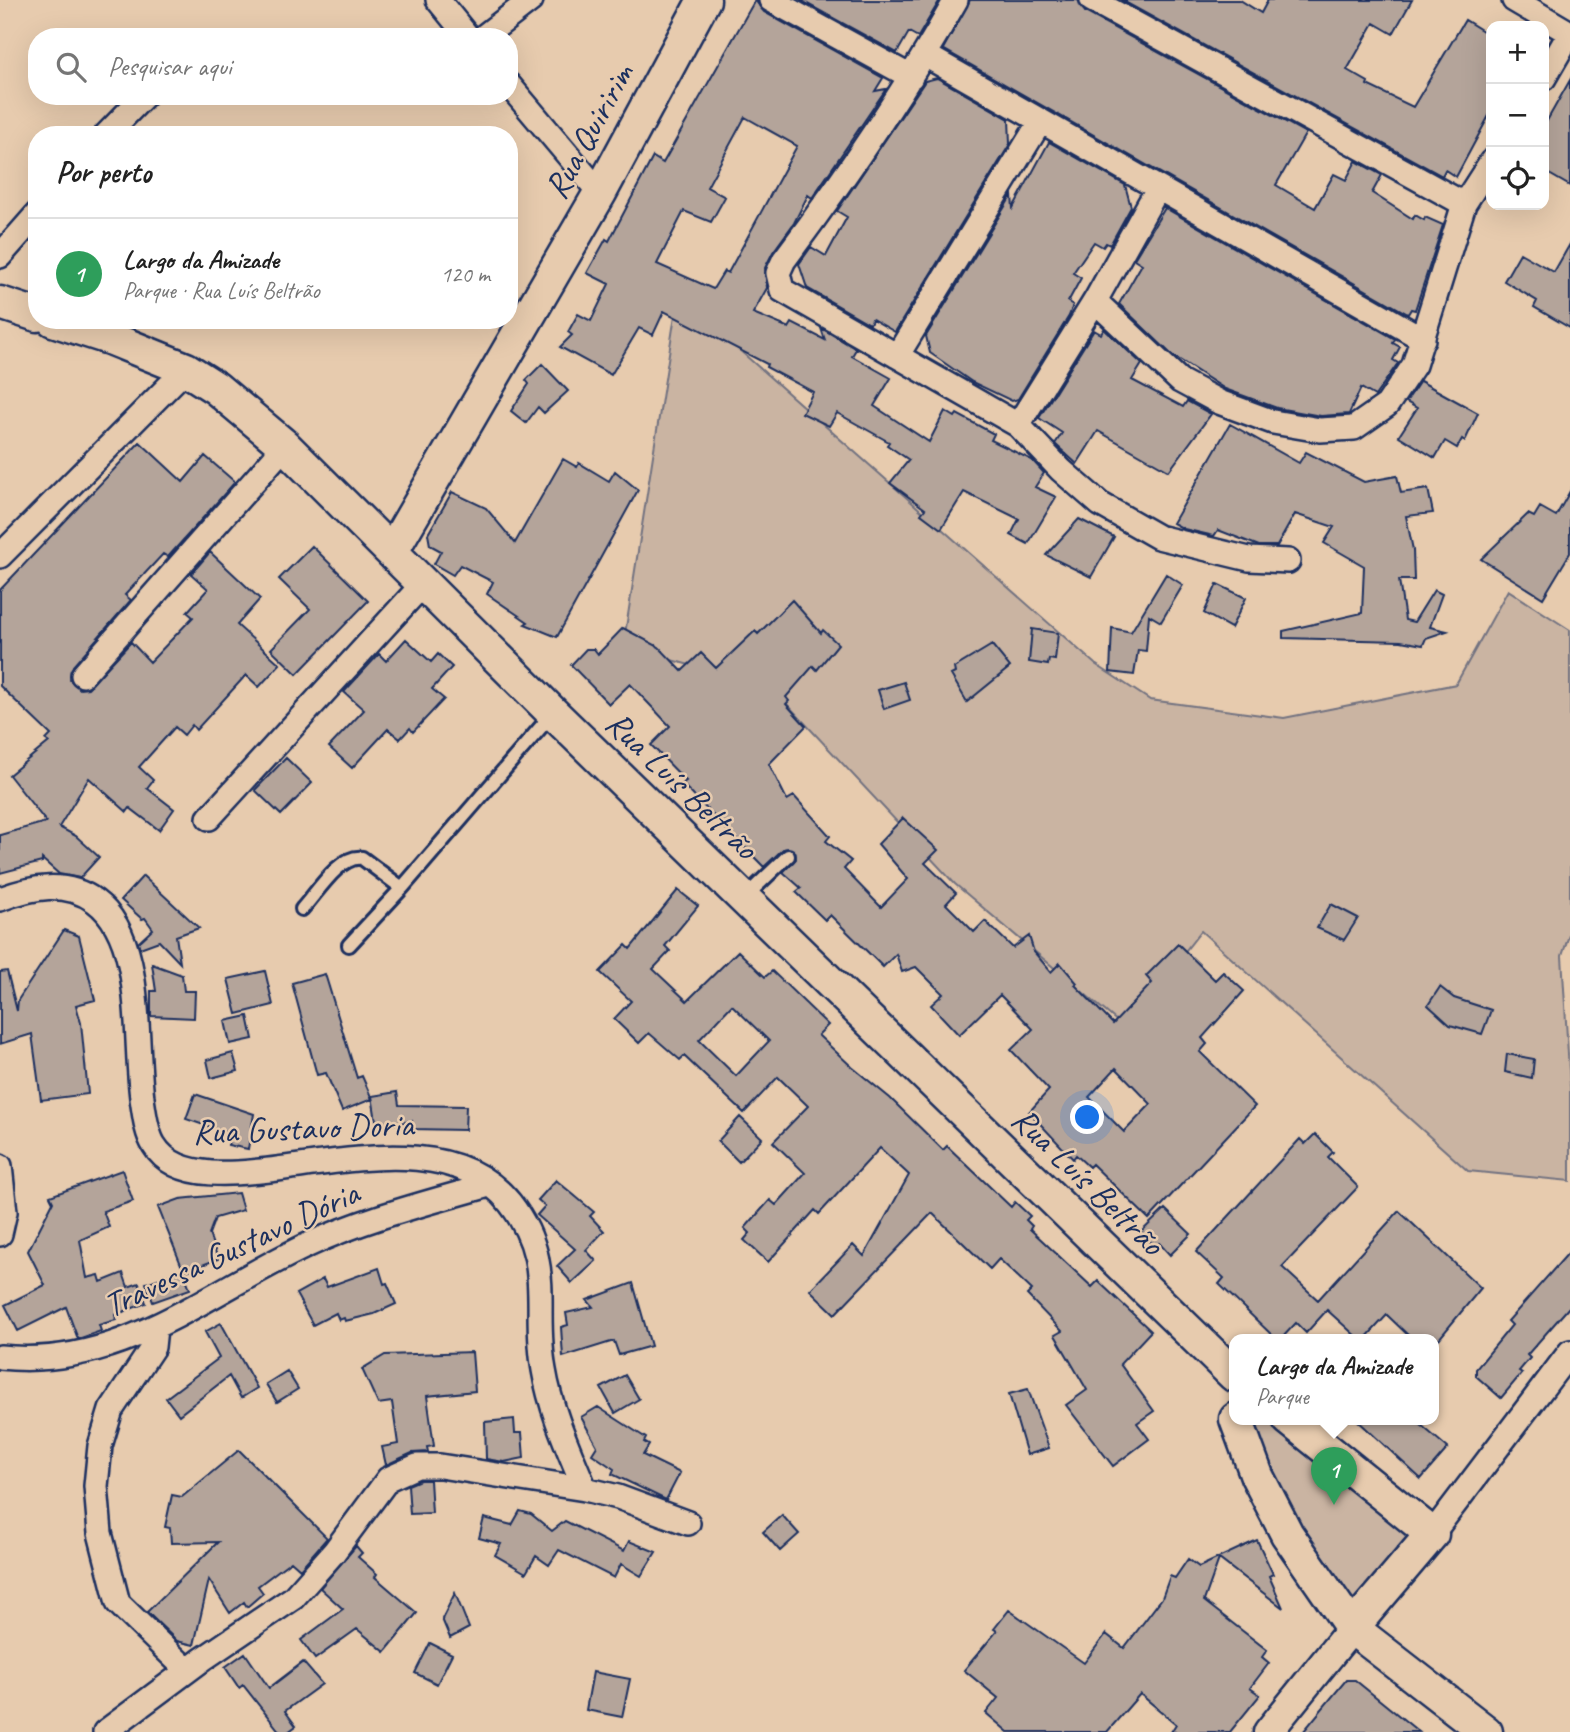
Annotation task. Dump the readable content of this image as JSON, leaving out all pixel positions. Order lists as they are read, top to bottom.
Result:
{
  "streets": {
    "main road": ["Rua Quiririm", "Rua Luís Beltrão"],
    "street": ["Rua Gustavo Doria", "Travessa Gustavo Dória"]
  },
  "crossings": [
    ["Rua Quiririm", "Rua Luís Beltrão"],
    ["Rua Gustavo Doria", "Travessa Gustavo Dória"]
  ],
  "page": {
    "map_buttons": ["+", "−"],
    "search": "Pesquisar aqui",
    "heading": "Por perto",
    "list": [
      {
        "mark": "1",
        "name": "Largo da Amizade",
        "note": "Parque · Rua Luís Beltrão",
        "value": "120 m"
      }
    ],
    "popup": ["Largo da Amizade", "Parque"],
    "pins": "1"
  }
}
